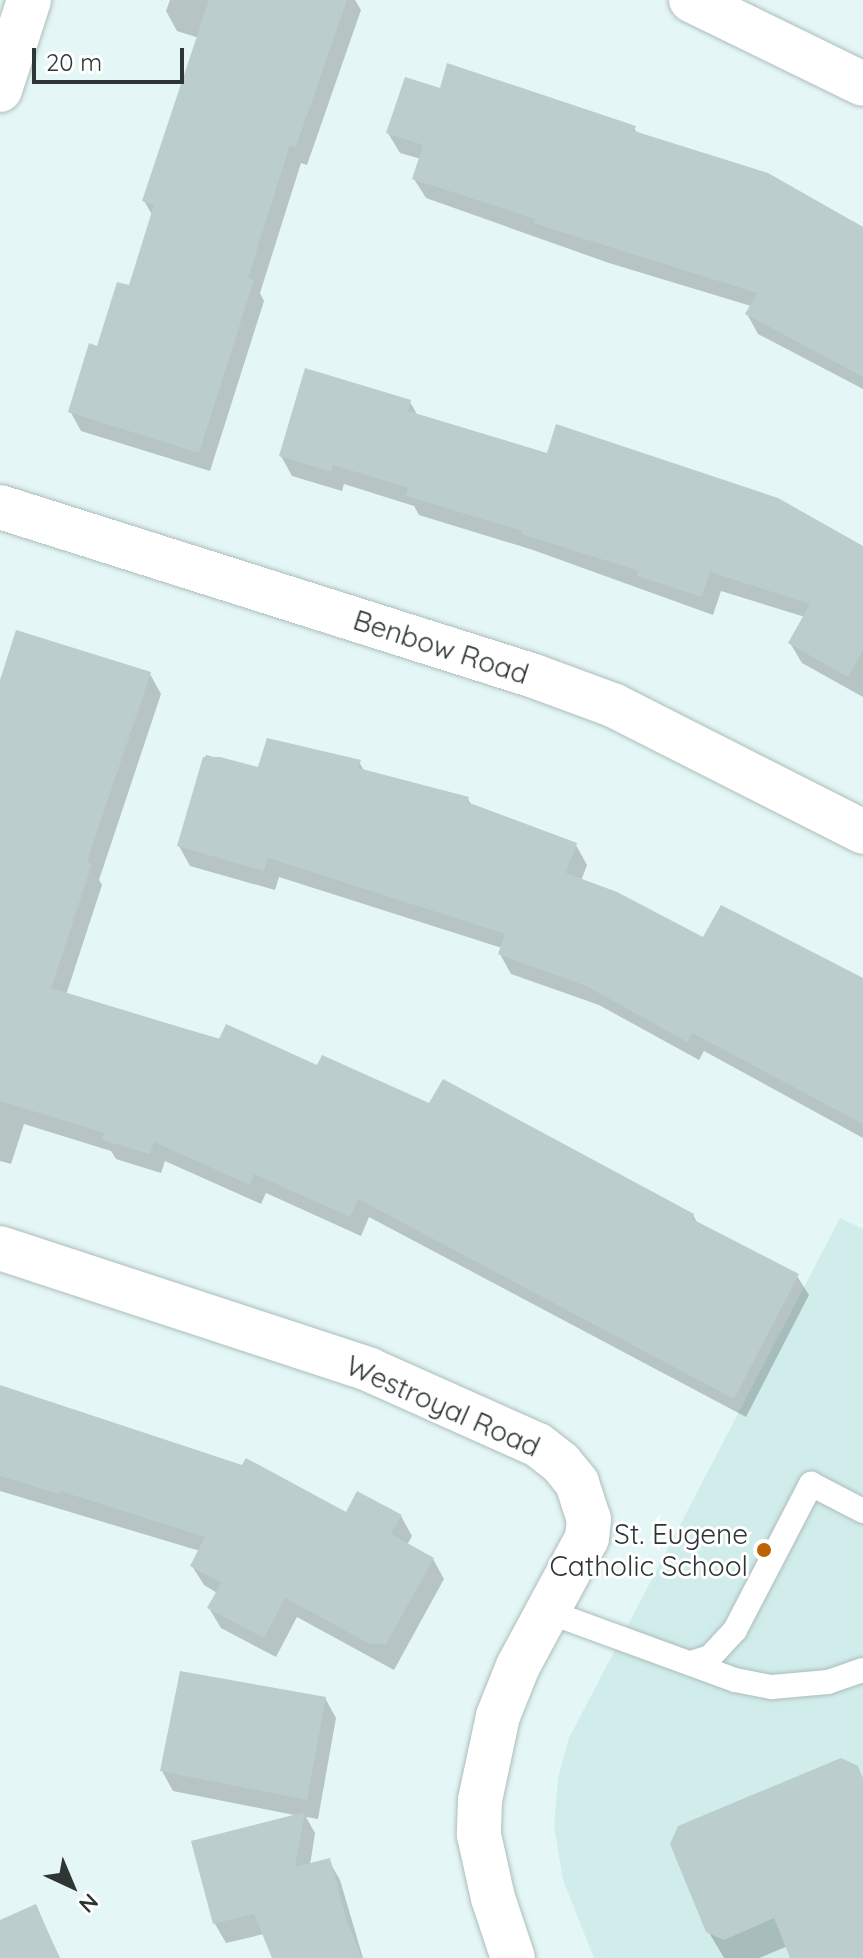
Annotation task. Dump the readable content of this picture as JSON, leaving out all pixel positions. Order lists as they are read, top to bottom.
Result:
{
  "streets": {
    "street": ["Benbow Road", "Westroyal Road"]
  },
  "places": ["St. Eugene Catholic School"],
  "scale_bar": "20 m",
  "north": "bottom right"
}
